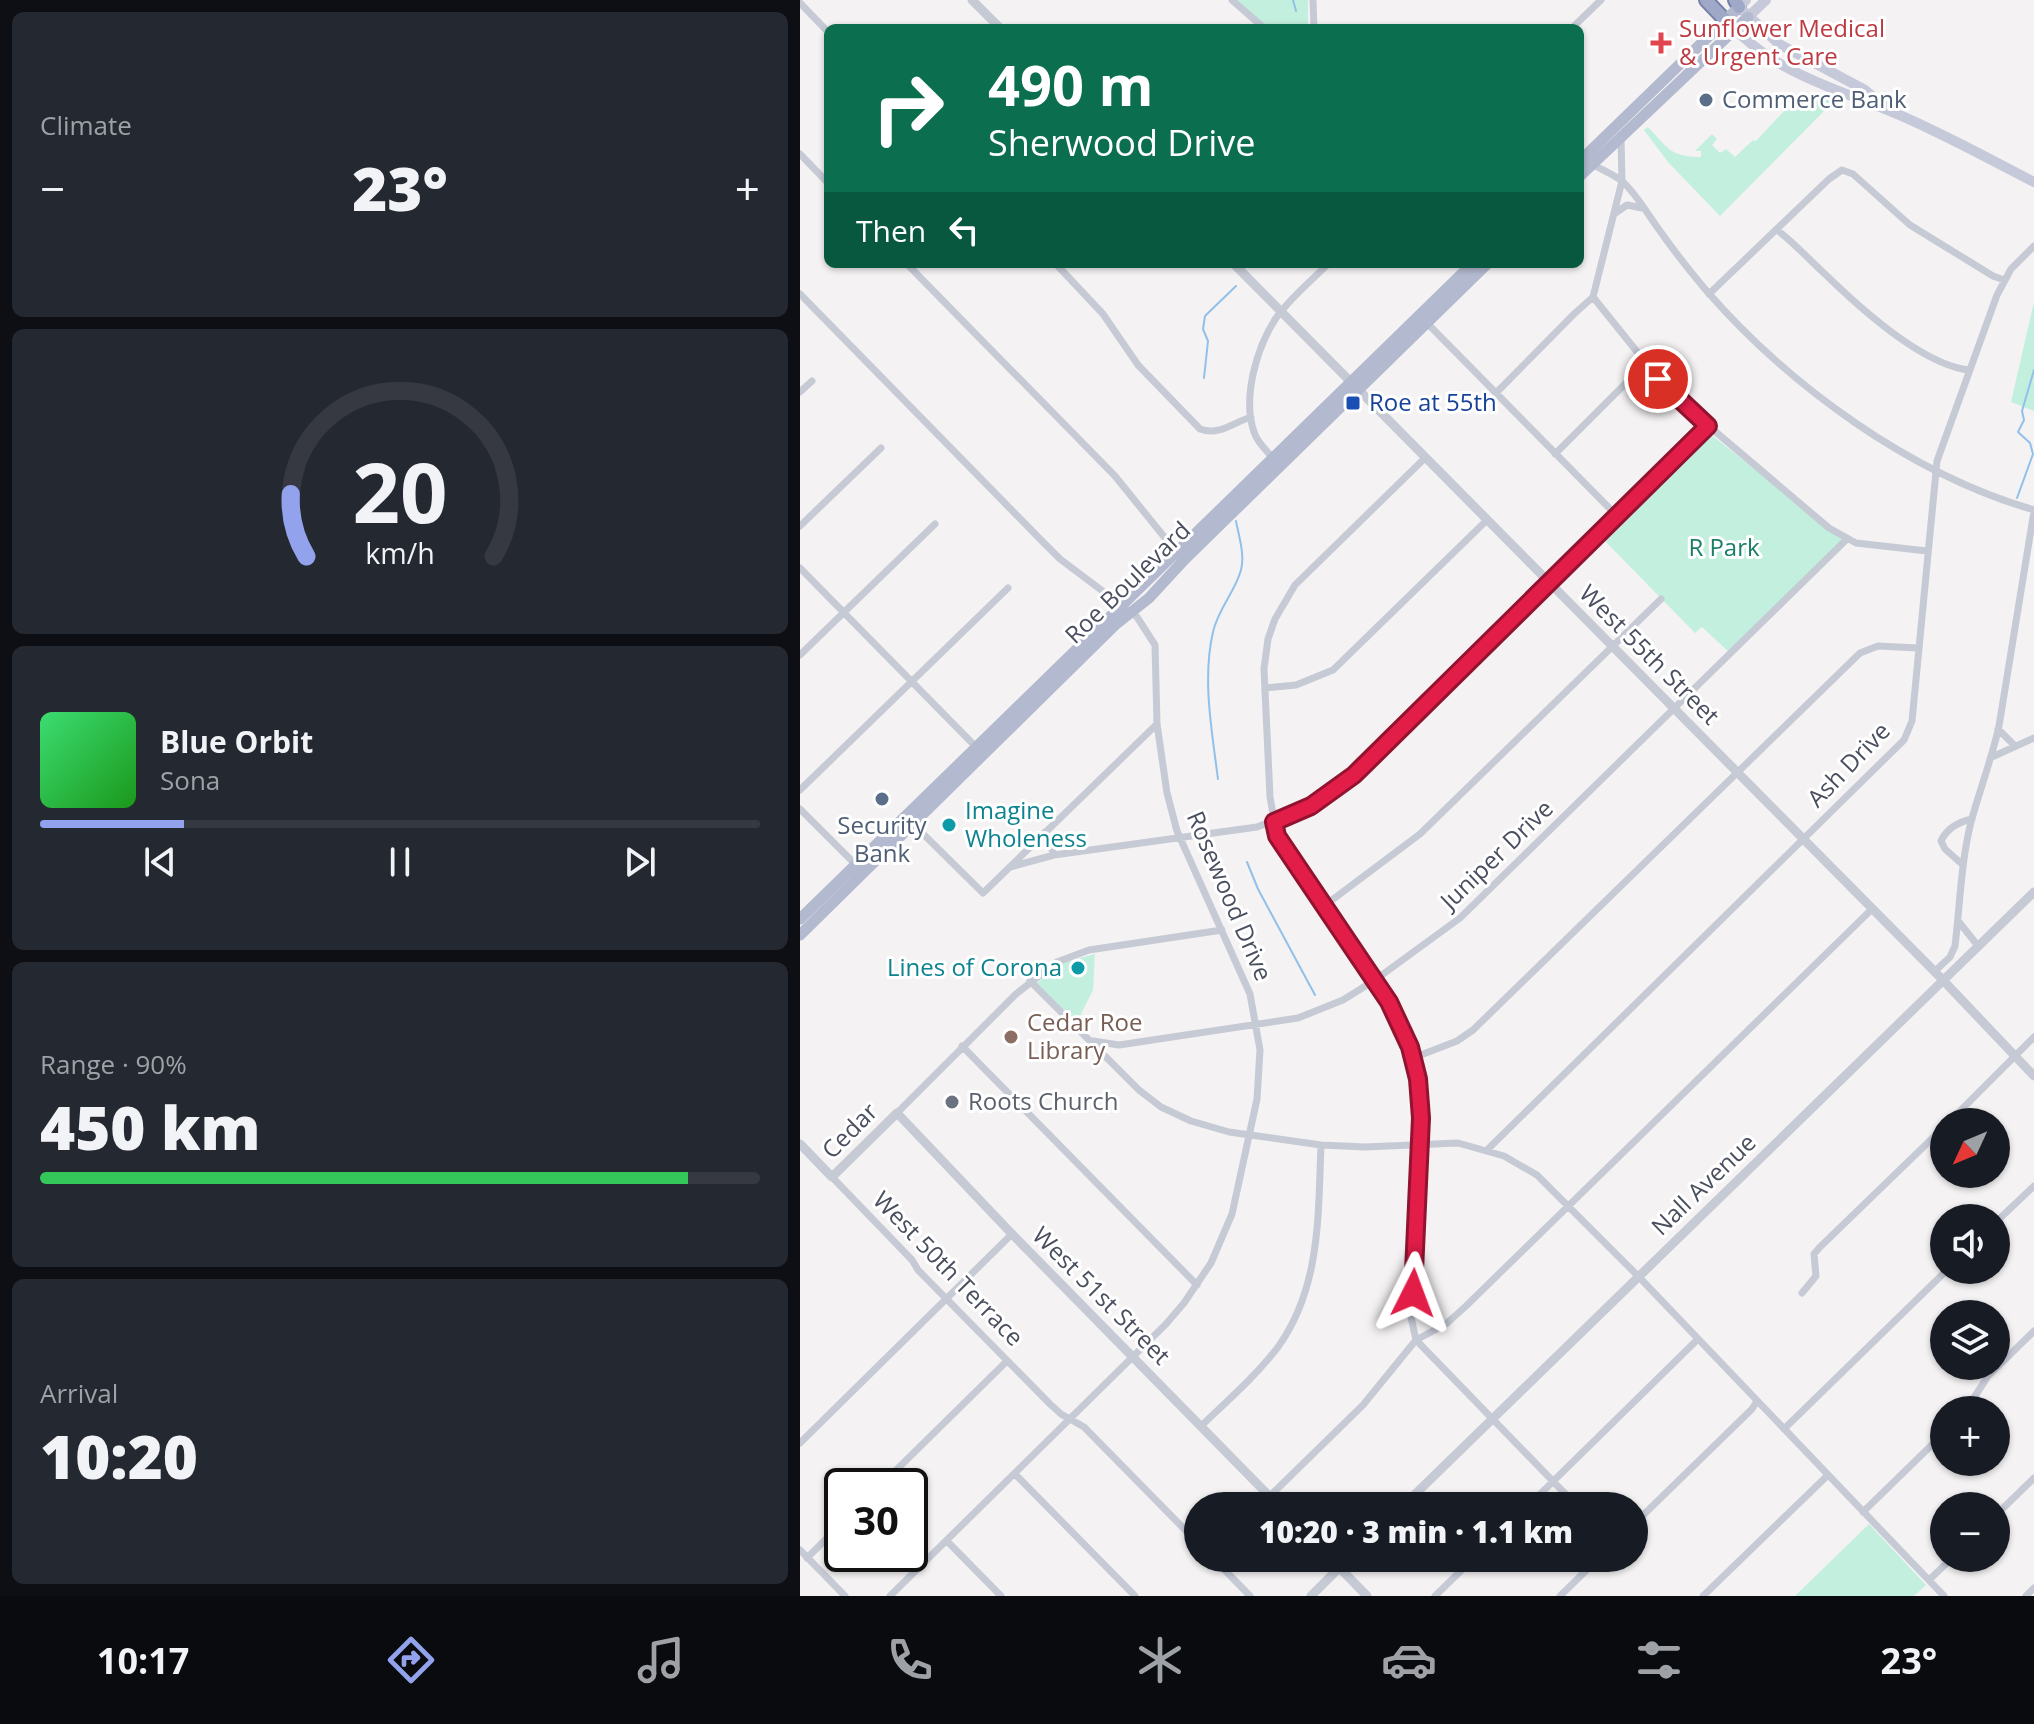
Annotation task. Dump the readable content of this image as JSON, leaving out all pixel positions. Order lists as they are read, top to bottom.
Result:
{
  "streets": {
    "main road": ["Roe Boulevard"],
    "street": [
      "West 55th Street",
      "Ash Drive",
      "Juniper Drive",
      "Rosewood Drive",
      "Cedar",
      "Nall Avenue",
      "West 50th Terrace",
      "West 51st Street"
    ]
  },
  "crossings": [
    ["Roe Boulevard", "West 55th Street"],
    ["Roe Boulevard", "Rosewood Drive"],
    ["West 55th Street", "Ash Drive"],
    ["West 55th Street", "Juniper Drive"],
    ["West 55th Street", "Nall Avenue"],
    ["Juniper Drive", "Rosewood Drive"],
    ["Rosewood Drive", "West 50th Terrace"],
    ["Rosewood Drive", "West 51st Street"],
    ["Cedar", "West 50th Terrace"],
    ["Cedar", "West 51st Street"]
  ],
  "parks": ["R Park"],
  "places": {
    "health": ["Sunflower Medical & Urgent Care"],
    "other": [
      "Commerce Bank",
      "Security Bank",
      "Imagine Wholeness",
      "Lines of Corona",
      "Cedar Roe Library",
      "Roots Church"
    ],
    "transit": ["Roe at 55th"]
  },
  "north": "bottom left",
  "page": {
    "tile": [
      "Climate",
      ["Range · 90%", "450 km"],
      ["Arrival", "10:20"]
    ],
    "turn": ["490 m", "Sherwood Drive"],
    "heat": ["−", "23°", "+"],
    "then": "Then",
    "song": ["Blue Orbit", "Sona"],
    "map_buttons": ["+", "−"],
    "limit": "30",
    "trip": "10:20 · 3 min · 1.1 km",
    "tabs": ["10:17", "23°"],
    "gauge": ["20", "km/h"]
  }
}
